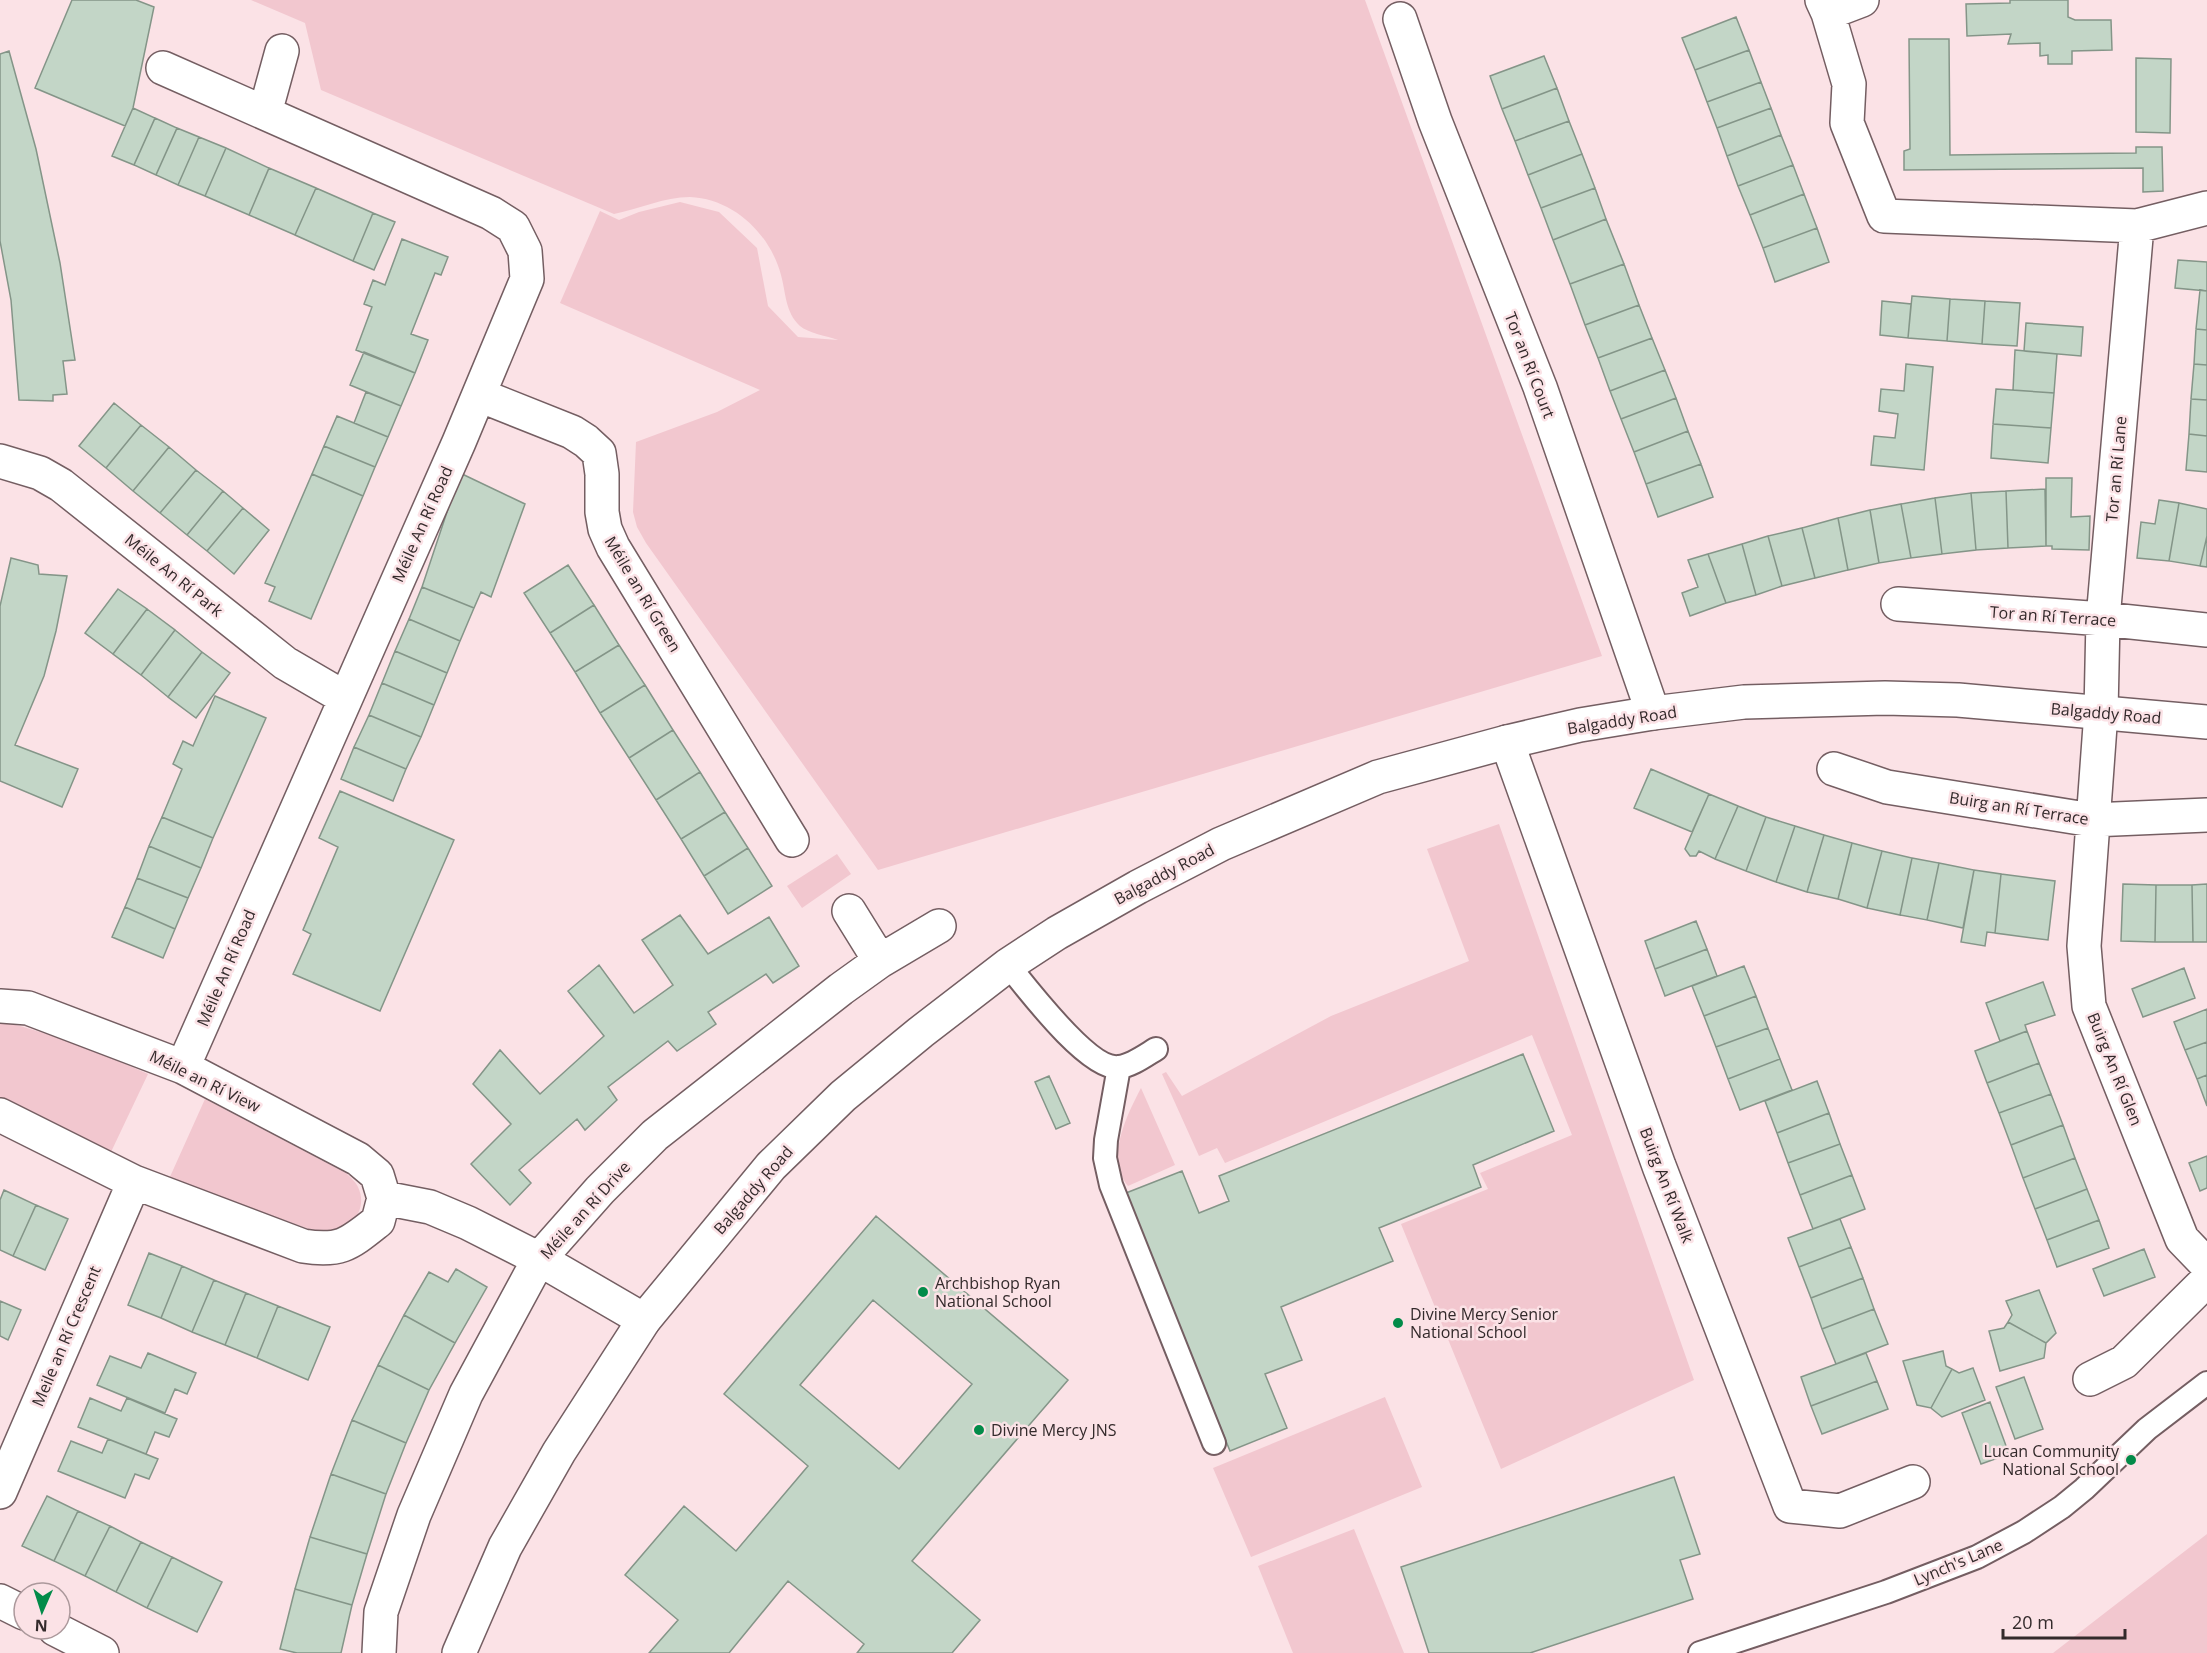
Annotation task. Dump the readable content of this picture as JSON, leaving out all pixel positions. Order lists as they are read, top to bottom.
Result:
{
  "streets": {
    "street": [
      "Tor an Rí Court",
      "Tor an Rí Lane",
      "Méile An Rí Road",
      "Méile An Rí Park",
      "Méile an Rí Green",
      "Tor an Rí Terrace",
      "Balgaddy Road",
      "Buirg an Rí Terrace",
      "Buirg An Rí Glen",
      "Méile an Rí View",
      "Buirg An Rí Walk",
      "Méile an Rí Drive",
      "Meile an Rí Crescent"
    ],
    "lane": ["Lynch's Lane"]
  },
  "crossings": [
    ["Tor an Rí Court", "Balgaddy Road"],
    ["Tor an Rí Lane", "Tor an Rí Terrace"],
    ["Tor an Rí Lane", "Balgaddy Road"],
    ["Tor an Rí Lane", "Buirg An Rí Glen"],
    ["Méile An Rí Road", "Méile An Rí Park"],
    ["Méile An Rí Road", "Méile an Rí Green"],
    ["Méile An Rí Road", "Méile an Rí View"],
    ["Balgaddy Road", "Buirg An Rí Glen"],
    ["Balgaddy Road", "Buirg An Rí Walk"],
    ["Buirg an Rí Terrace", "Buirg An Rí Glen"]
  ],
  "places": [
    "Archbishop Ryan National School",
    "Divine Mercy Senior National School",
    "Divine Mercy JNS",
    "Lucan Community National School"
  ],
  "scale_bar": "20 m",
  "north": "bottom"
}
